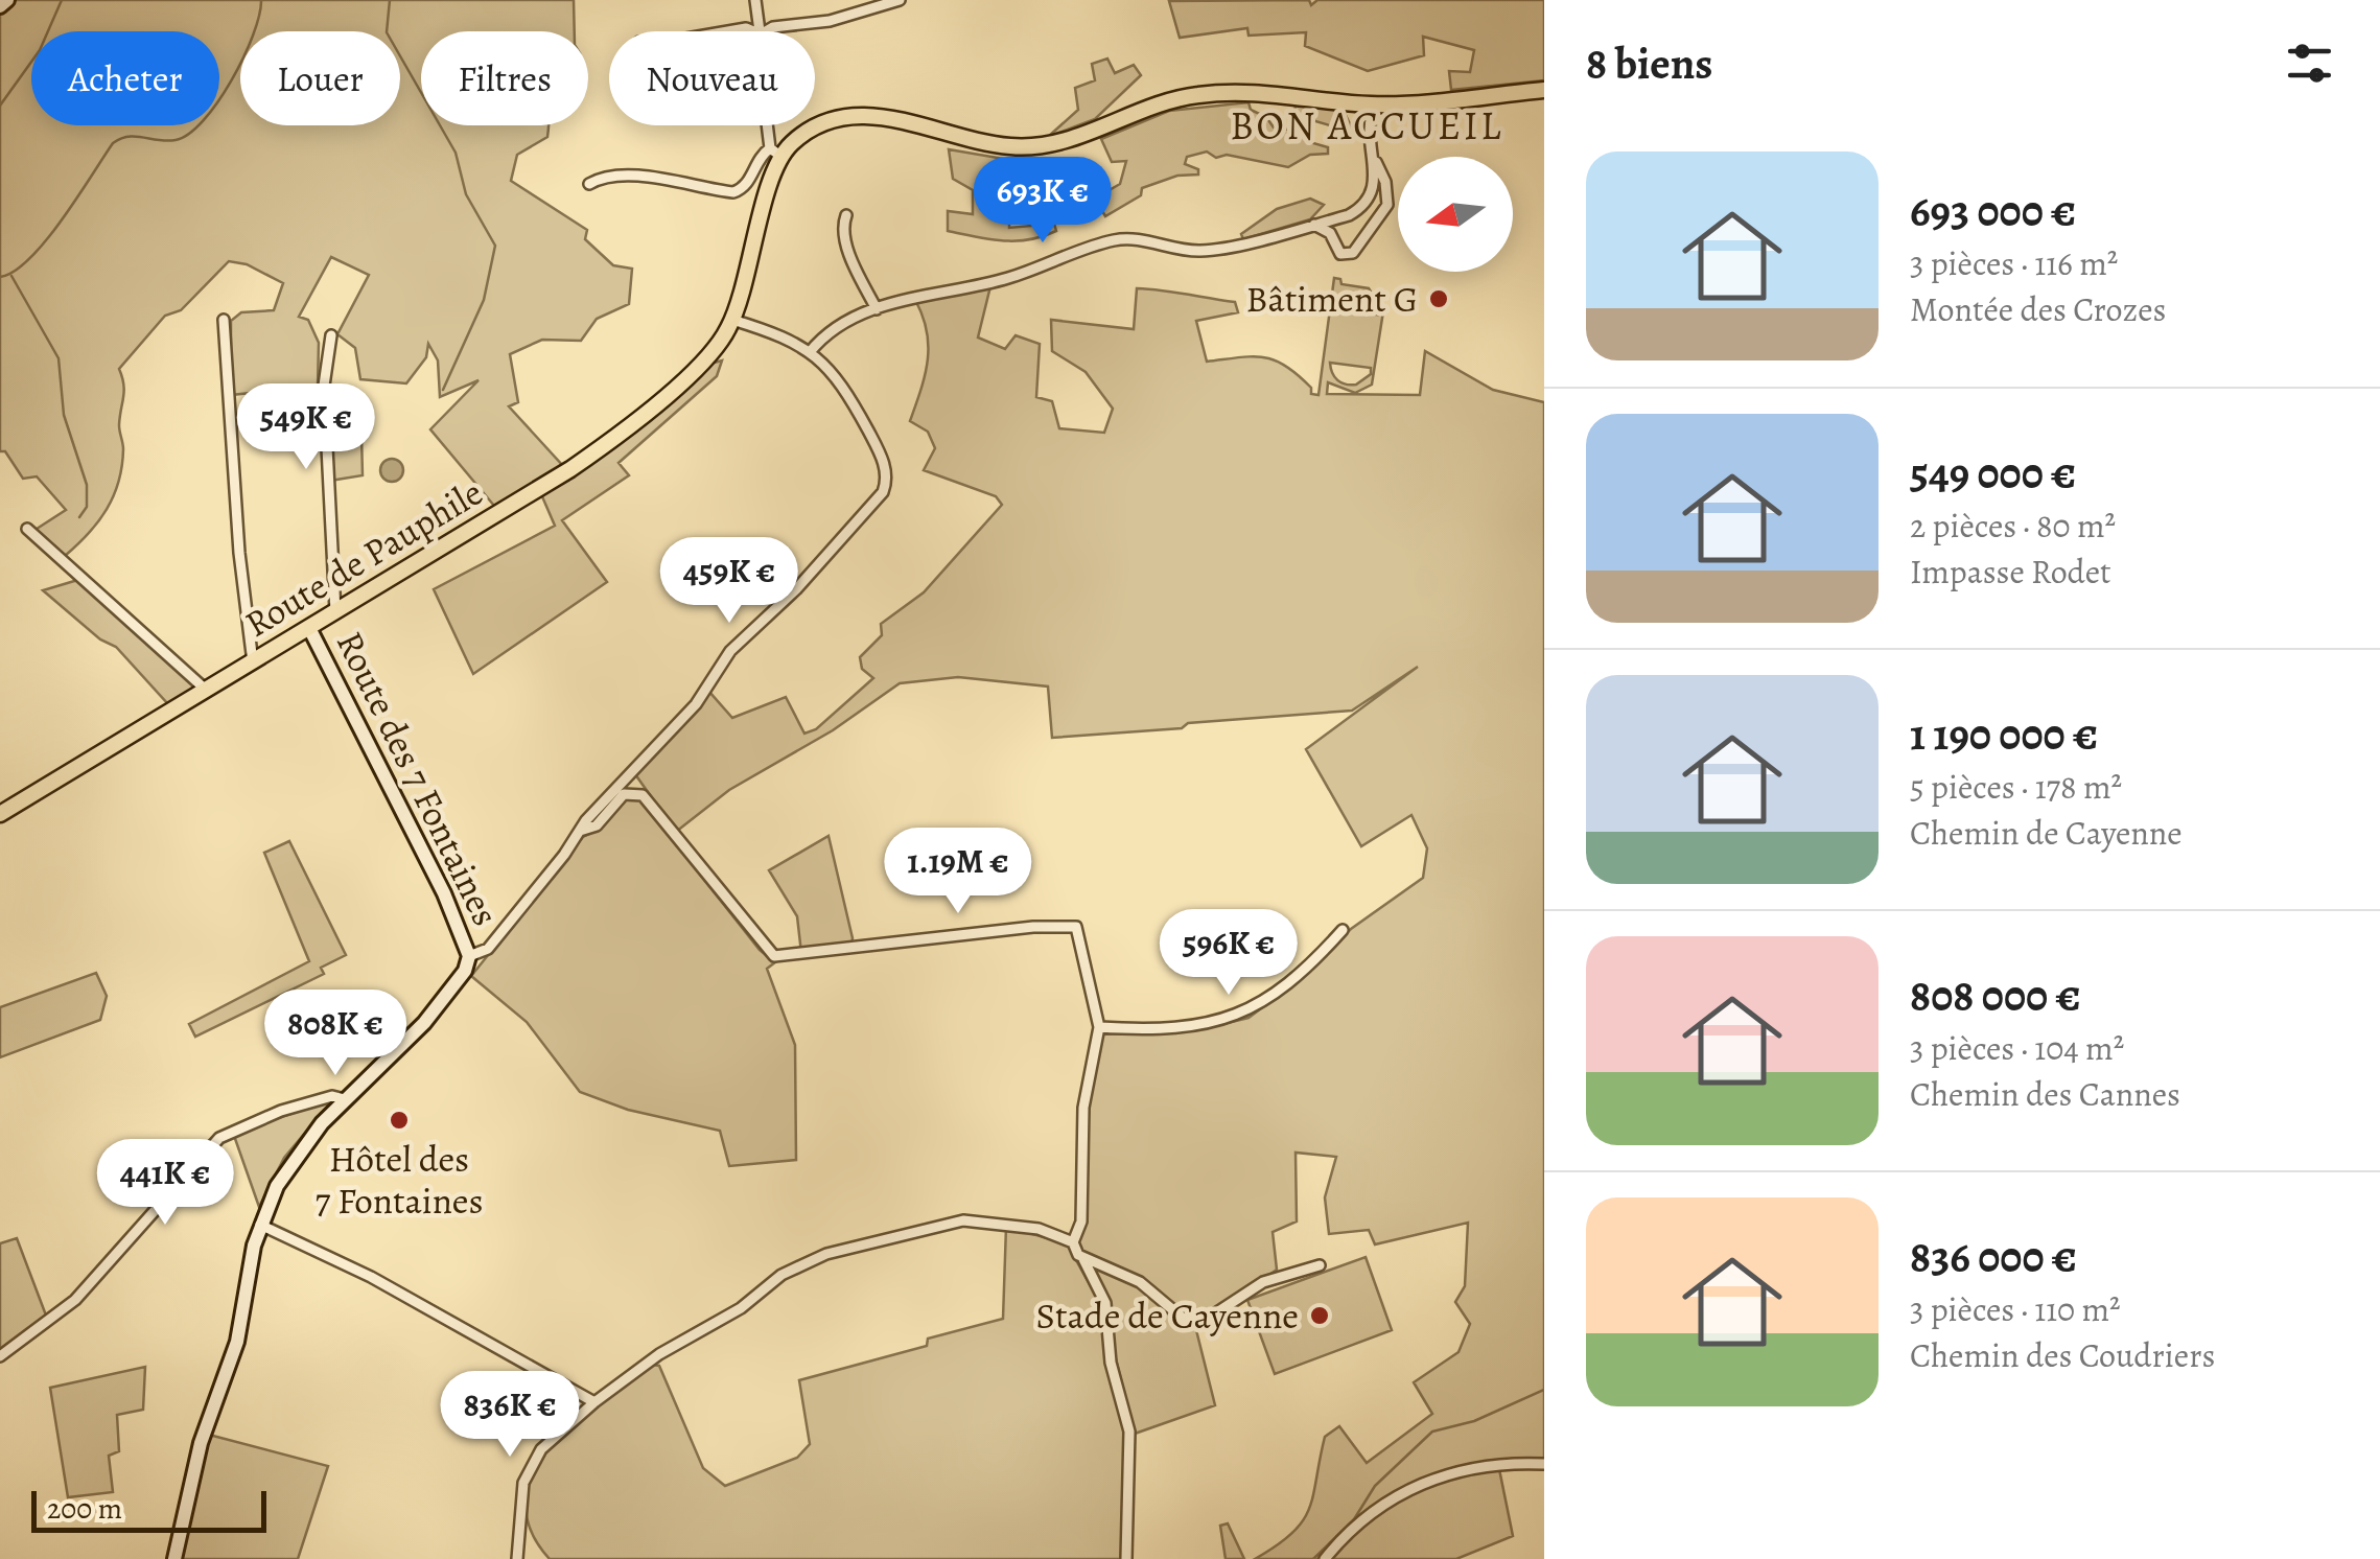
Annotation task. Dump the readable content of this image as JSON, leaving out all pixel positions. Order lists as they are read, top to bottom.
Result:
{
  "streets": {
    "main road": ["Route de Pauphile"],
    "street": ["Route des 7 Fontaines"]
  },
  "crossings": [
    ["Route de Pauphile", "Route des 7 Fontaines"]
  ],
  "districts": ["BON ACCUEIL"],
  "places": ["Bâtiment G", "Hôtel des 7 Fontaines", "Stade de Cayenne"],
  "scale_bar": "200 m",
  "north": "left",
  "page": {
    "heading": "8 biens",
    "chip": [
      "Acheter",
      "Louer",
      "Filtres",
      "Nouveau"
    ],
    "list": [
      {
        "name": "693 000 €",
        "note": "3 pièces · 116 m² · Montée des Crozes"
      },
      {
        "name": "549 000 €",
        "note": "2 pièces · 80 m² · Impasse Rodet"
      },
      {
        "name": "1 190 000 €",
        "note": "5 pièces · 178 m² · Chemin de Cayenne"
      },
      {
        "name": "808 000 €",
        "note": "3 pièces · 104 m² · Chemin des Cannes"
      },
      {
        "name": "836 000 €",
        "note": "3 pièces · 110 m² · Chemin des Coudriers"
      }
    ],
    "price": [
      "693K €",
      "549K €",
      "459K €",
      "1.19M €",
      "596K €",
      "808K €",
      "441K €",
      "836K €"
    ],
    "scale": "200 m"
  }
}
